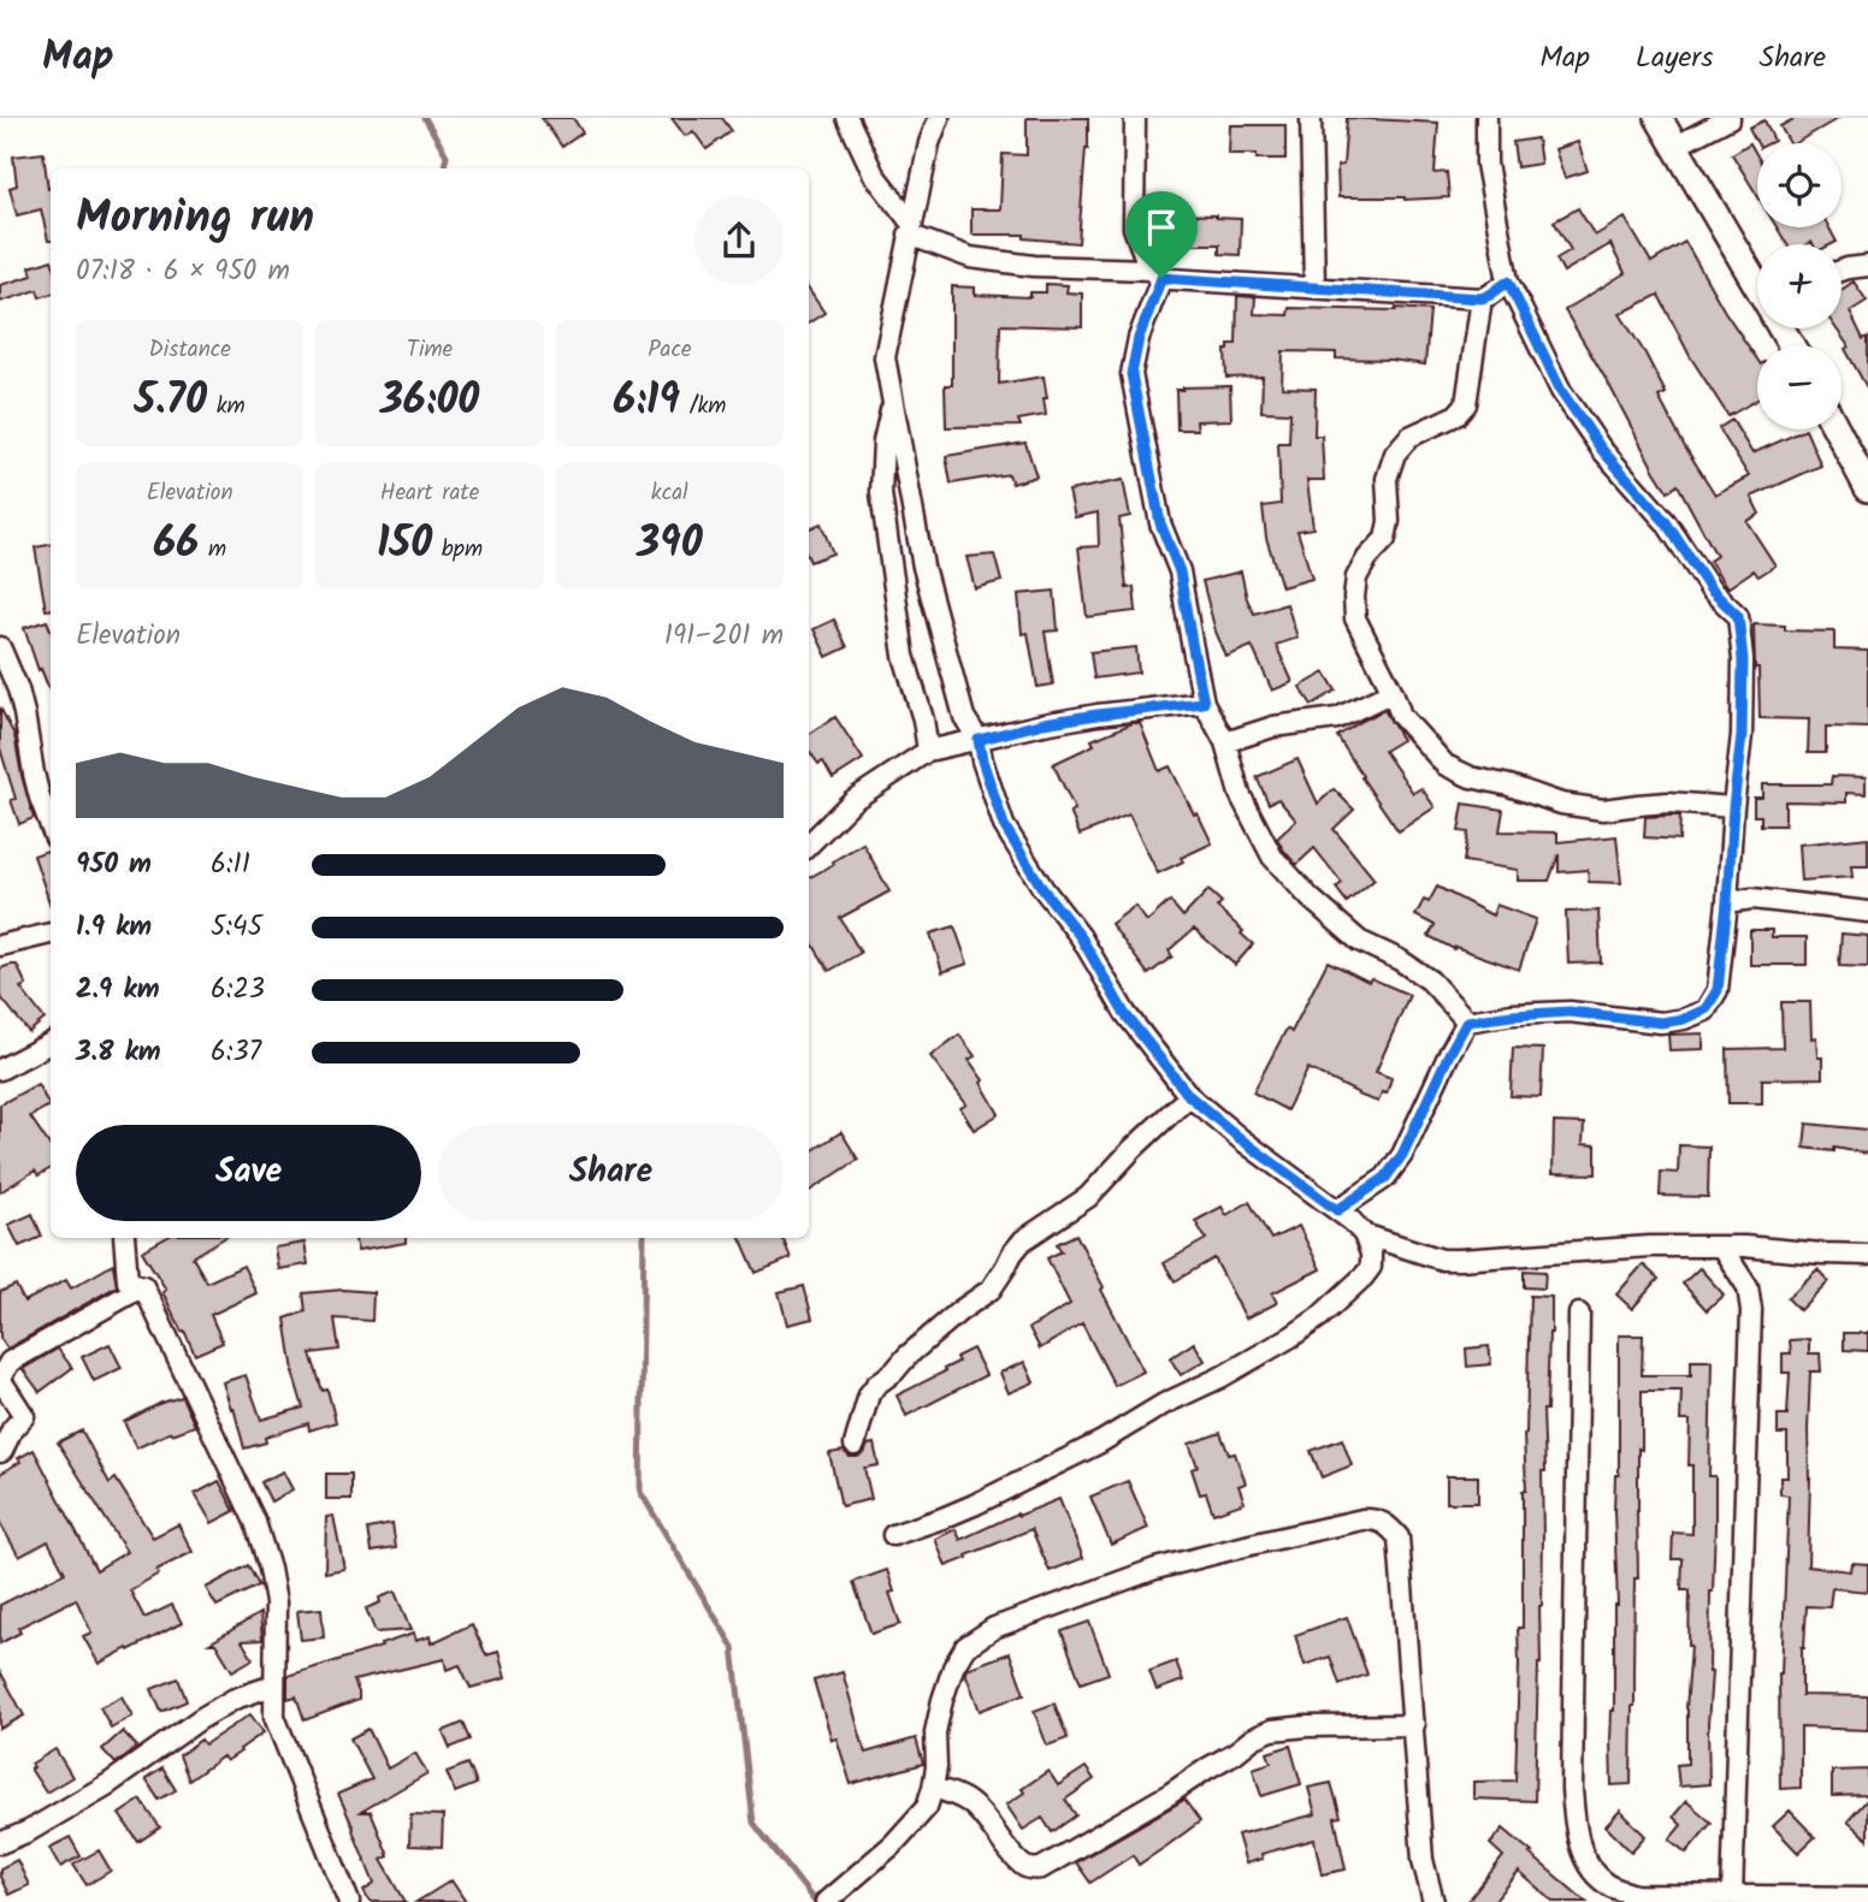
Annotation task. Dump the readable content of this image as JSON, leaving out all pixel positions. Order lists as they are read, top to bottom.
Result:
{
  "page": {
    "header": "Map",
    "nav": ["Map", "Layers", "Share"],
    "map_buttons": ["+", "−"],
    "heading": ["Morning run", "07:18 · 6 × 950 m"],
    "stats": [
      ["Distance", "5.70 km"],
      ["Time", "36:00"],
      ["Pace", "6:19 /km"],
      ["Elevation", "66 m"],
      ["Heart rate", "150 bpm"],
      ["kcal", "390"]
    ],
    "chart": ["Elevation", "191–201 m"],
    "list": [
      {
        "name": "950 m",
        "note": "6:11"
      },
      {
        "name": "1.9 km",
        "note": "5:45"
      },
      {
        "name": "2.9 km",
        "note": "6:23"
      },
      {
        "name": "3.8 km",
        "note": "6:37"
      }
    ],
    "buttons": ["Save", "Share"]
  }
}
